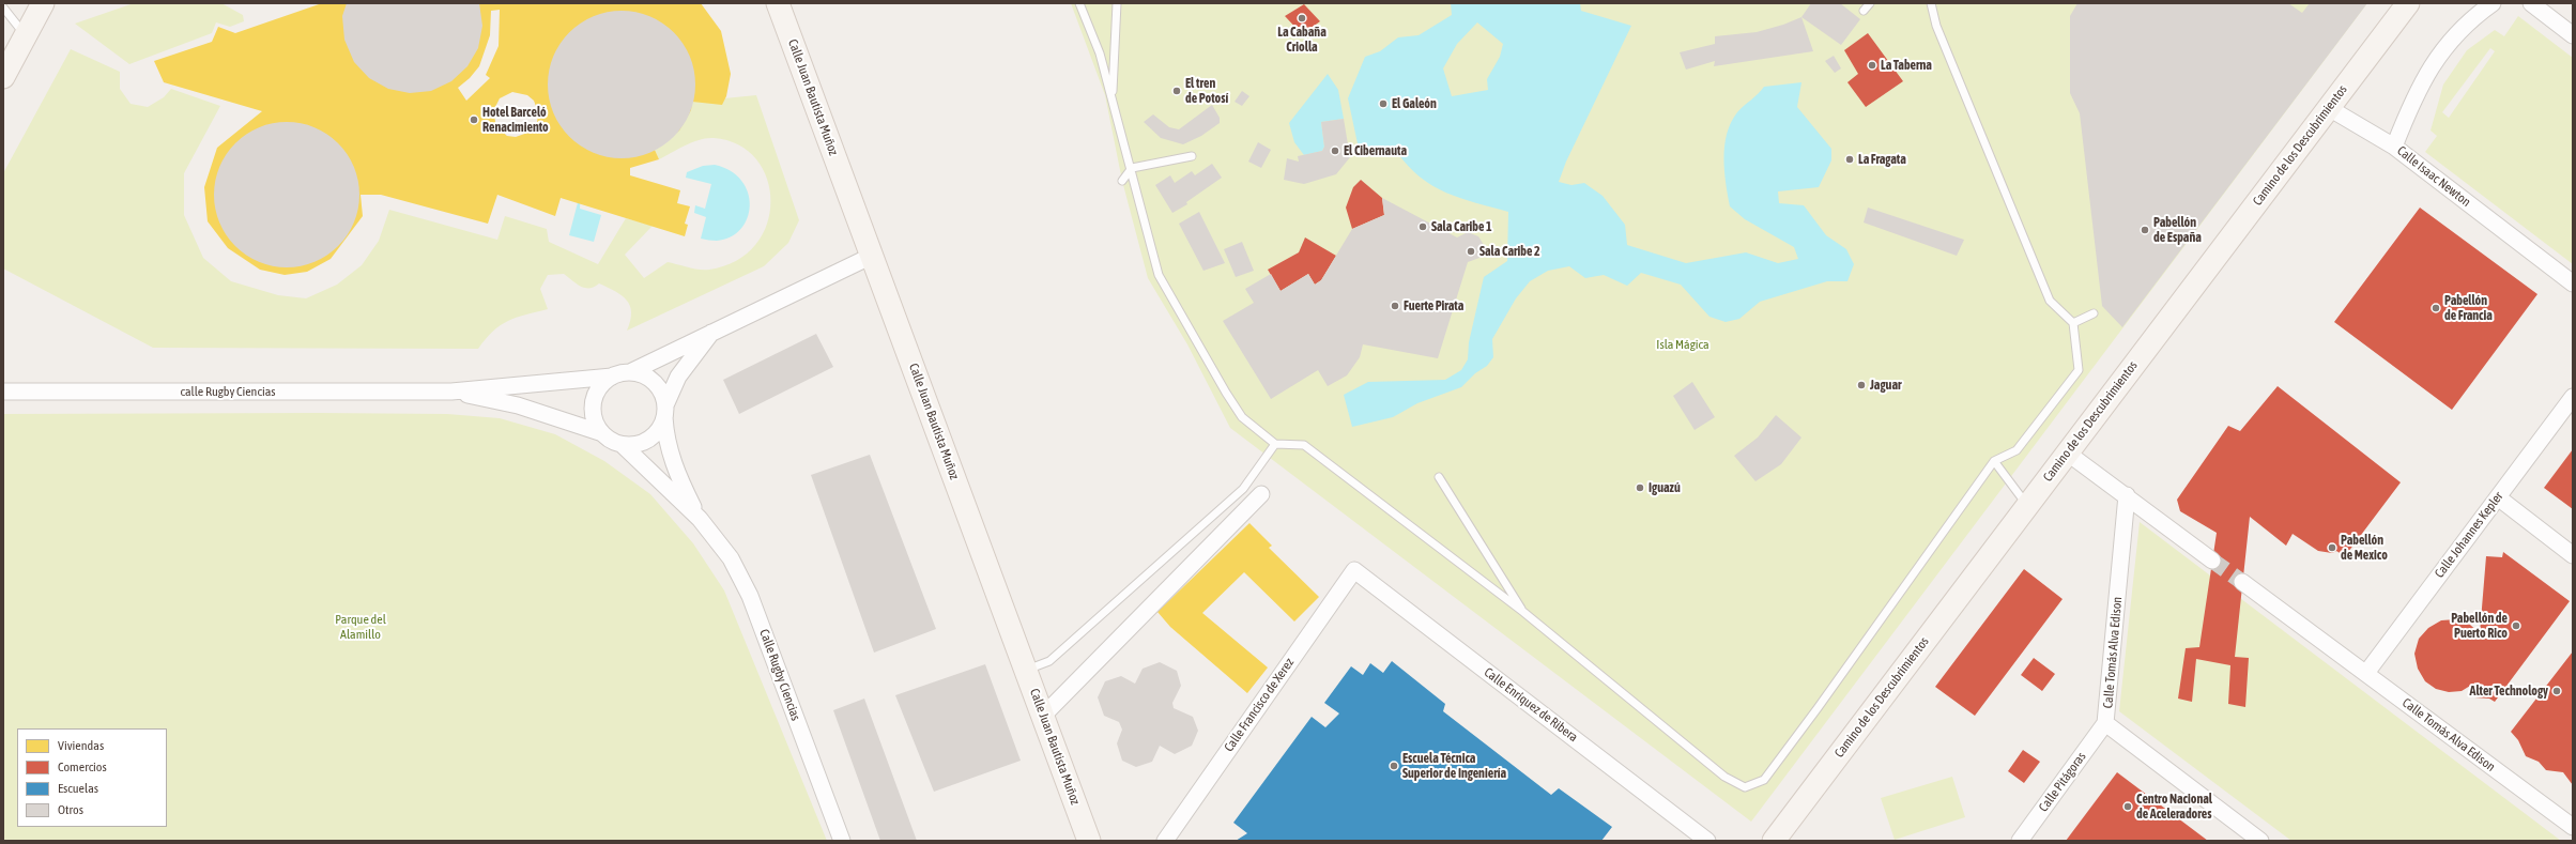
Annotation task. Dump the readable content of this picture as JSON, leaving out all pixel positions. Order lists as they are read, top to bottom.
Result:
{
  "streets": {
    "street": [
      "Calle Juan Bautista Muñoz",
      "Camino de los Descubrimientos",
      "Calle Isaac Newton",
      "calle Rugby Ciencias",
      "Calle Johannes Kepler",
      "Calle Tomás Alva Edison",
      "Calle Rugby Ciencias",
      "Calle Francisco de Xerez",
      "Calle Enríquez de Ribera",
      "Calle Pitágoras"
    ]
  },
  "crossings": [
    ["Calle Johannes Kepler", "Calle Tomás Alva Edison"],
    ["Calle Tomás Alva Edison", "Calle Pitágoras"],
    ["Calle Francisco de Xerez", "Calle Enríquez de Ribera"]
  ],
  "parks": ["Isla Mágica", "Parque del Alamillo"],
  "places": [
    "La Cabaña Criolla",
    "La Taberna",
    "El tren de Potosí",
    "El Galeón",
    "Hotel Barceló Renacimiento",
    "El Cibernauta",
    "La Fragata",
    "Sala Caribe 1",
    "Pabellón de España",
    "Sala Caribe 2",
    "Fuerte Pirata",
    "Pabellón de Francia",
    "Jaguar",
    "Iguazú",
    "Pabellón de Mexico",
    "Pabellón de Puerto Rico",
    "Alter Technology",
    "Escuela Técnica Superior de Ingeniería",
    "Centro Nacional de Aceleradores"
  ],
  "legend": [
    "Viviendas",
    "Comercios",
    "Escuelas",
    "Otros"
  ]
}
